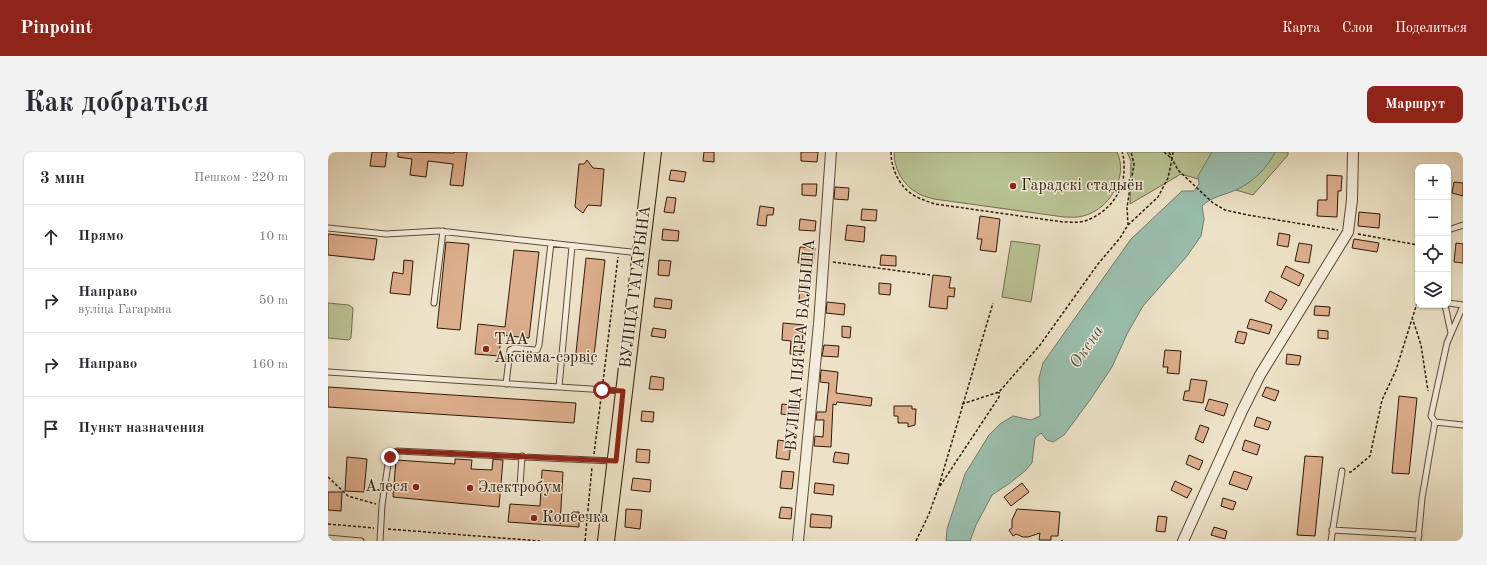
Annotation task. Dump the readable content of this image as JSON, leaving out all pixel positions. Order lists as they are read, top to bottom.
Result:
{
  "streets": {
    "main road": ["ВУЛІЦА ГАГАРЫНА"],
    "street": ["ВУЛІЦА ПЯТРА БАЛЫША"]
  },
  "water": ["Оксна"],
  "places": [
    "Гарадскі стадыён",
    "ТАА Аксіёма-сэрвіс",
    "Алеся",
    "Электробум",
    "Копеечка"
  ],
  "page": {
    "header": "Pinpoint",
    "nav": ["Карта", "Слои", "Поделиться"],
    "buttons": "Маршрут",
    "title": "Как добраться",
    "heading": ["3 мин", "Пешком · 220 m"],
    "map_buttons": ["+", "−"],
    "list": [
      ["Прямо", "10 m"],
      ["Направо", "вуліца Гагарына", "50 m"],
      ["Направо", "160 m"],
      "Пункт назначения"
    ]
  }
}
